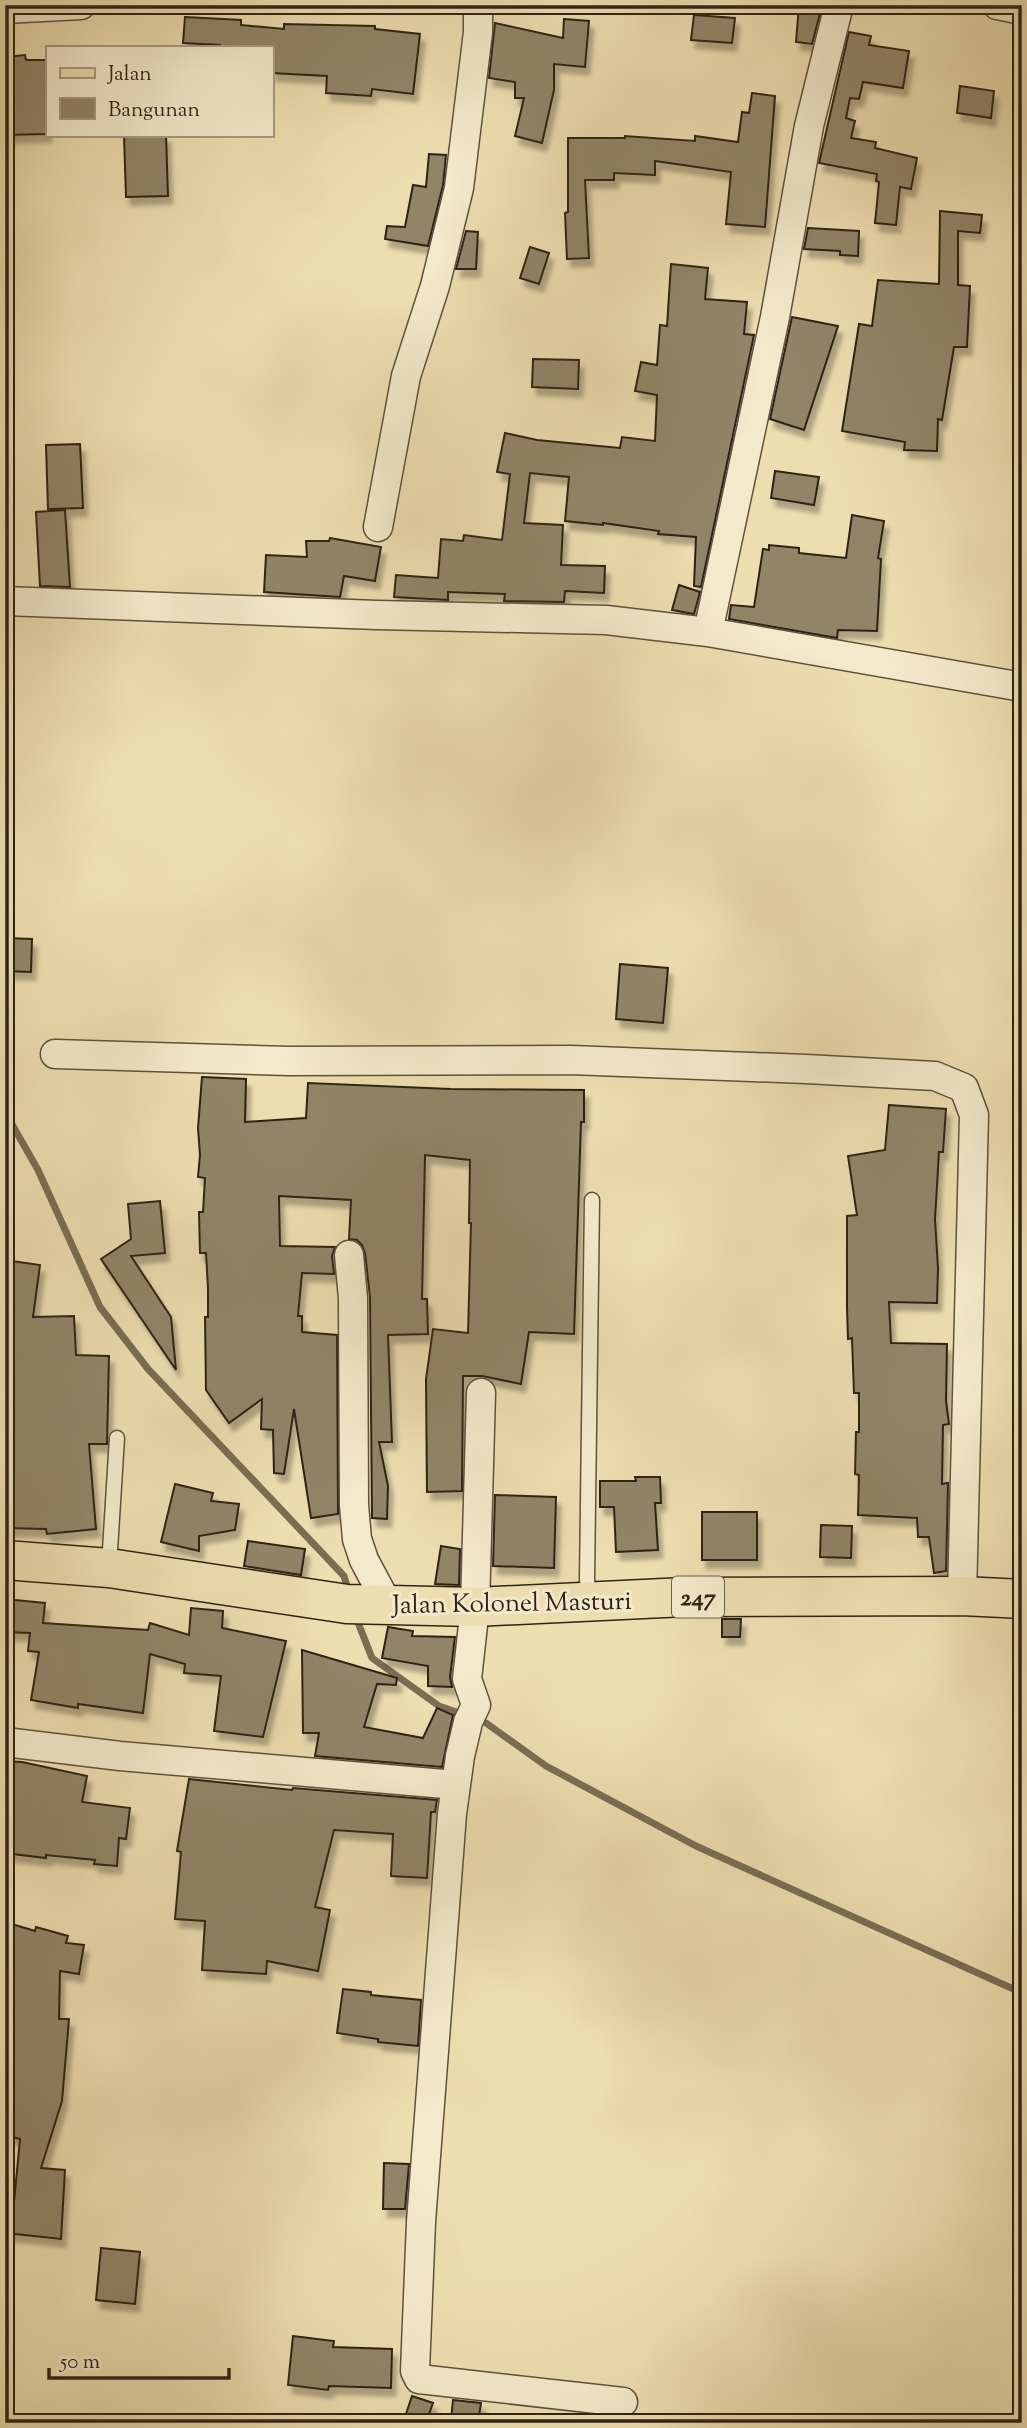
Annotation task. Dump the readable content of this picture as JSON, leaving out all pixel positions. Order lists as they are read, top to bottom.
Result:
{
  "streets": {
    "main road": ["247", "Jalan Kolonel Masturi"]
  },
  "legend": ["Jalan", "Bangunan"],
  "scale_bar": "50 m"
}
